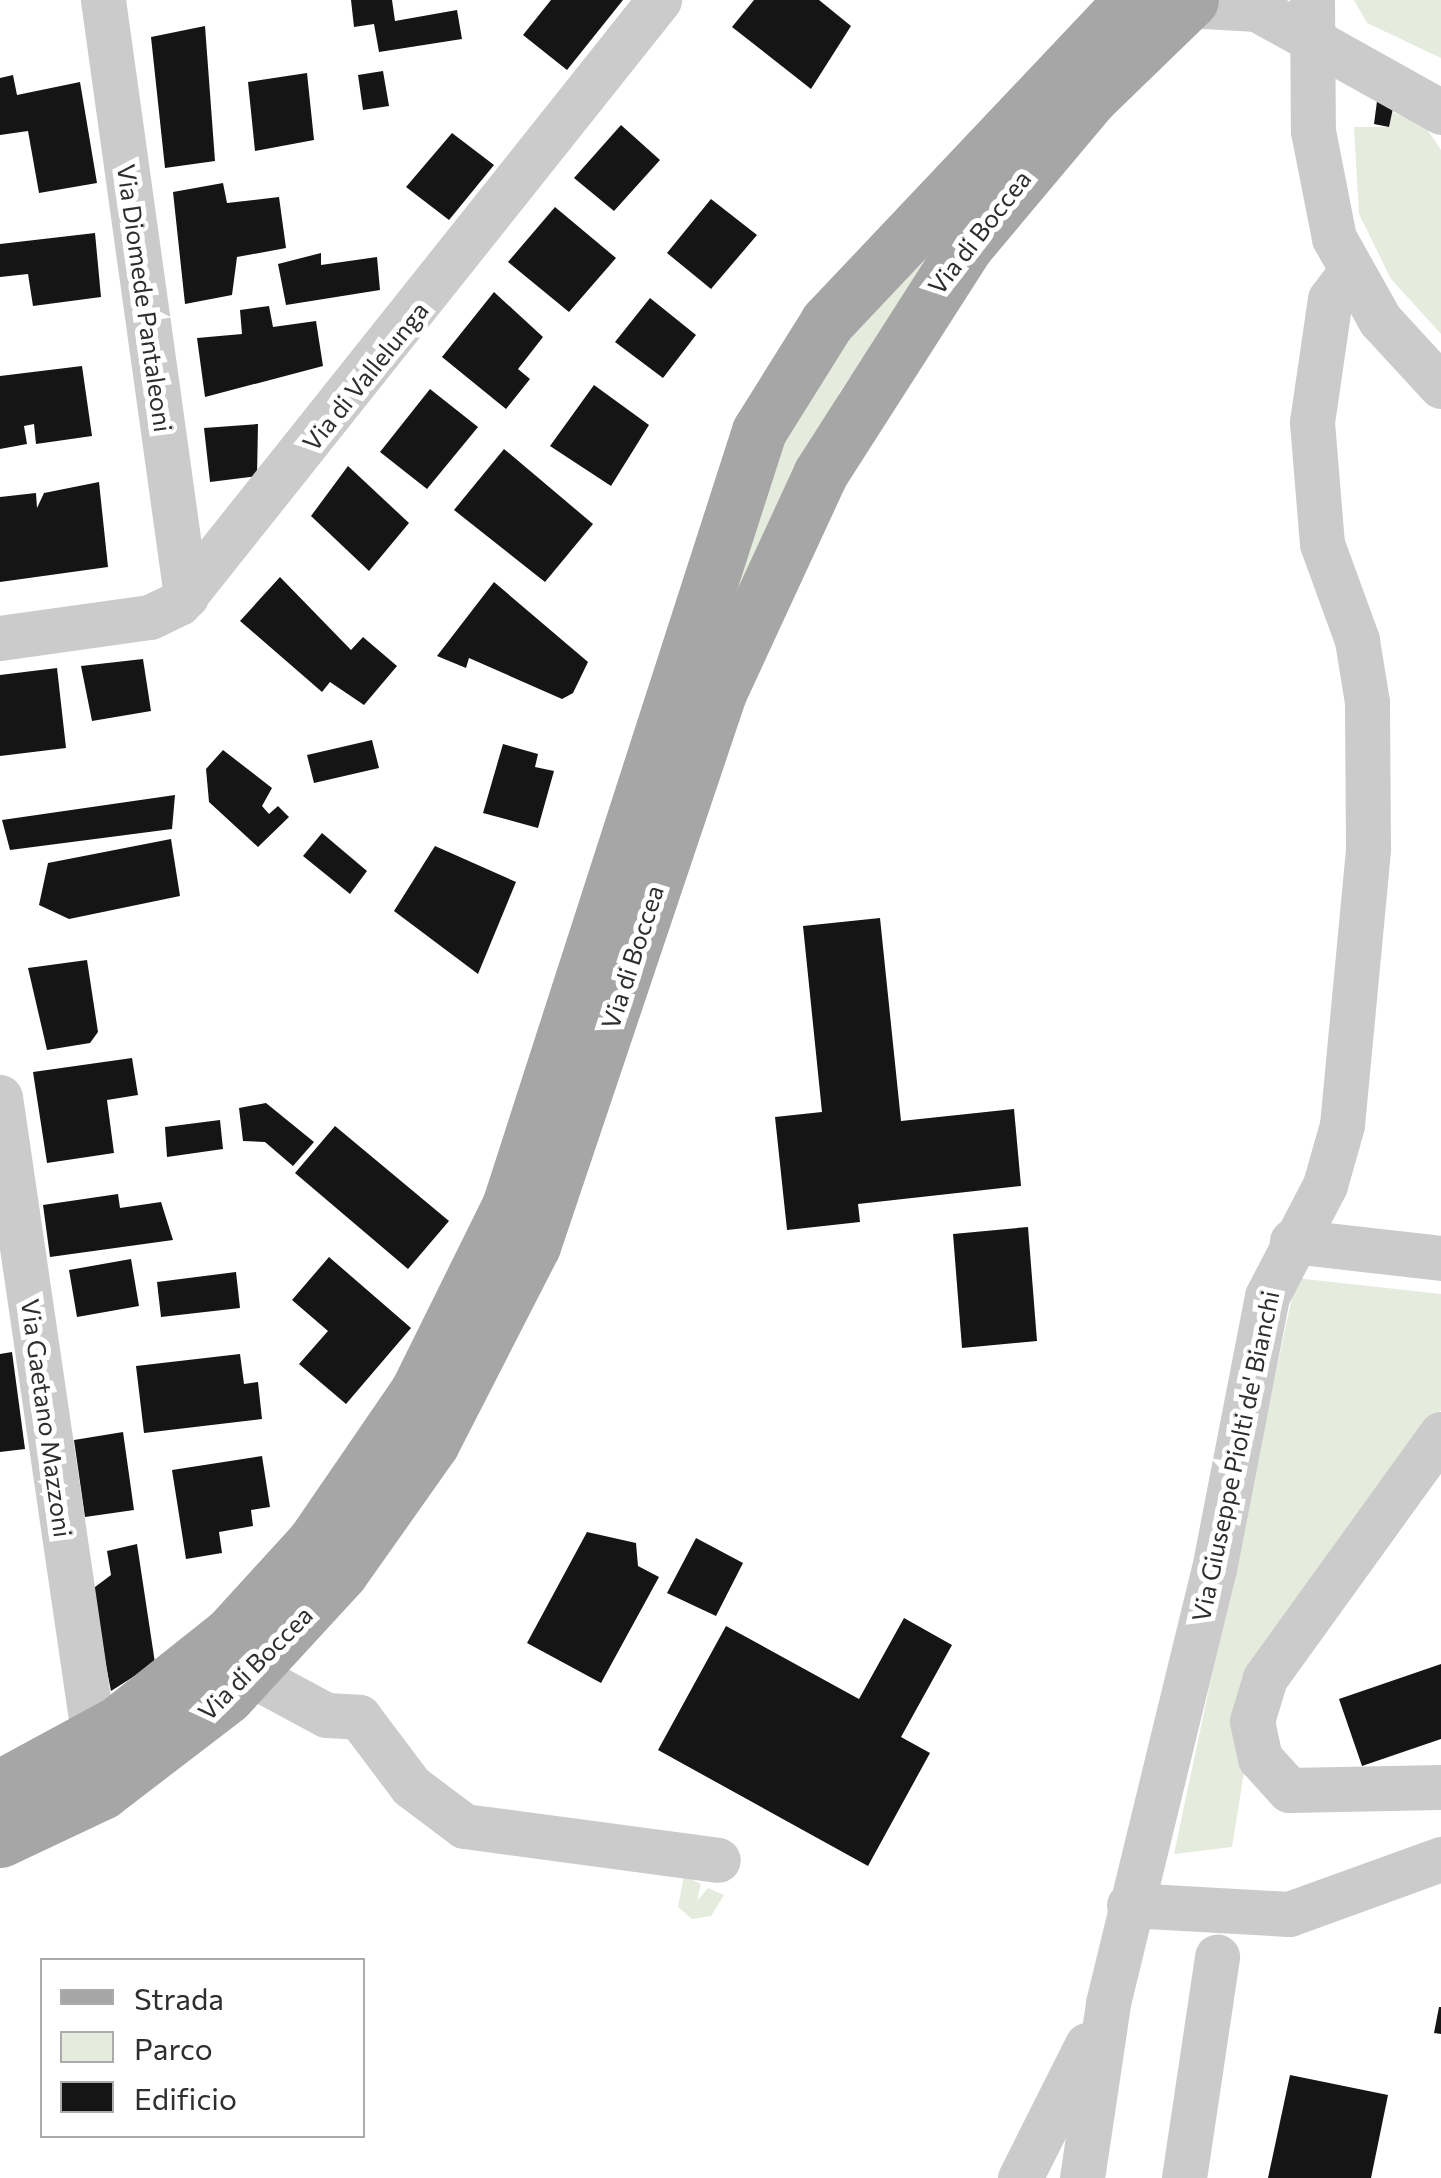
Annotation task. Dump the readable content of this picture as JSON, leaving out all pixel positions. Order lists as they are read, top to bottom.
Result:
{
  "streets": {
    "main road": ["Via di Boccea"],
    "street": [
      "Via Diomede Pantaleoni",
      "Via di Vallelunga",
      "Via Gaetano Mazzoni",
      "Via Giuseppe Piolti de' Bianchi"
    ]
  },
  "crossings": [
    ["Via di Boccea", "Via Gaetano Mazzoni"],
    ["Via Diomede Pantaleoni", "Via di Vallelunga"]
  ],
  "legend": ["Strada", "Parco", "Edificio"]
}
